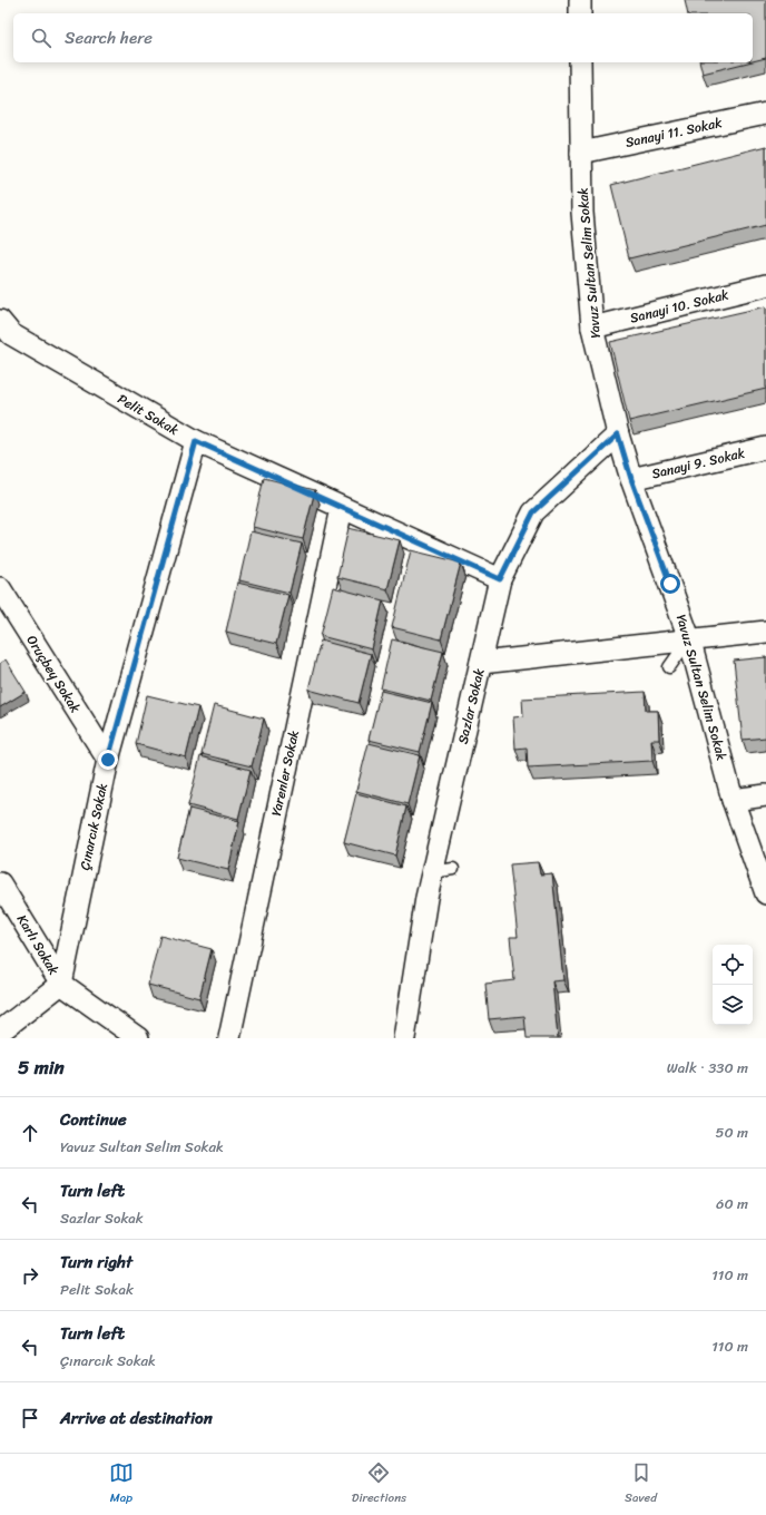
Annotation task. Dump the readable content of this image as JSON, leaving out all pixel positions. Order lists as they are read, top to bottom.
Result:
{
  "streets": {
    "street": [
      "Sanayi 11. Sokak",
      "Yavuz Sultan Selim Sokak",
      "Sanayi 10. Sokak",
      "Pelit Sokak",
      "Sanayi 9. Sokak",
      "Oruçbey Sokak",
      "Sazlar Sokak",
      "Yarenler Sokak",
      "Çınarcık Sokak",
      "Karlı Sokak"
    ]
  },
  "crossings": [
    ["Sanayi 11. Sokak", "Yavuz Sultan Selim Sokak"],
    ["Yavuz Sultan Selim Sokak", "Sanayi 10. Sokak"],
    ["Yavuz Sultan Selim Sokak", "Sanayi 9. Sokak"],
    ["Yavuz Sultan Selim Sokak", "Sazlar Sokak"],
    ["Pelit Sokak", "Sazlar Sokak"],
    ["Pelit Sokak", "Yarenler Sokak"],
    ["Pelit Sokak", "Çınarcık Sokak"],
    ["Oruçbey Sokak", "Çınarcık Sokak"],
    ["Çınarcık Sokak", "Karlı Sokak"]
  ],
  "page": {
    "search": "Search here",
    "heading": ["5 min", "Walk · 330 m"],
    "list": [
      ["Continue", "Yavuz Sultan Selim Sokak", "50 m"],
      ["Turn left", "Sazlar Sokak", "60 m"],
      ["Turn right", "Pelit Sokak", "110 m"],
      ["Turn left", "Çınarcık Sokak", "110 m"],
      "Arrive at destination"
    ],
    "nav": ["Map", "Directions", "Saved"]
  }
}
